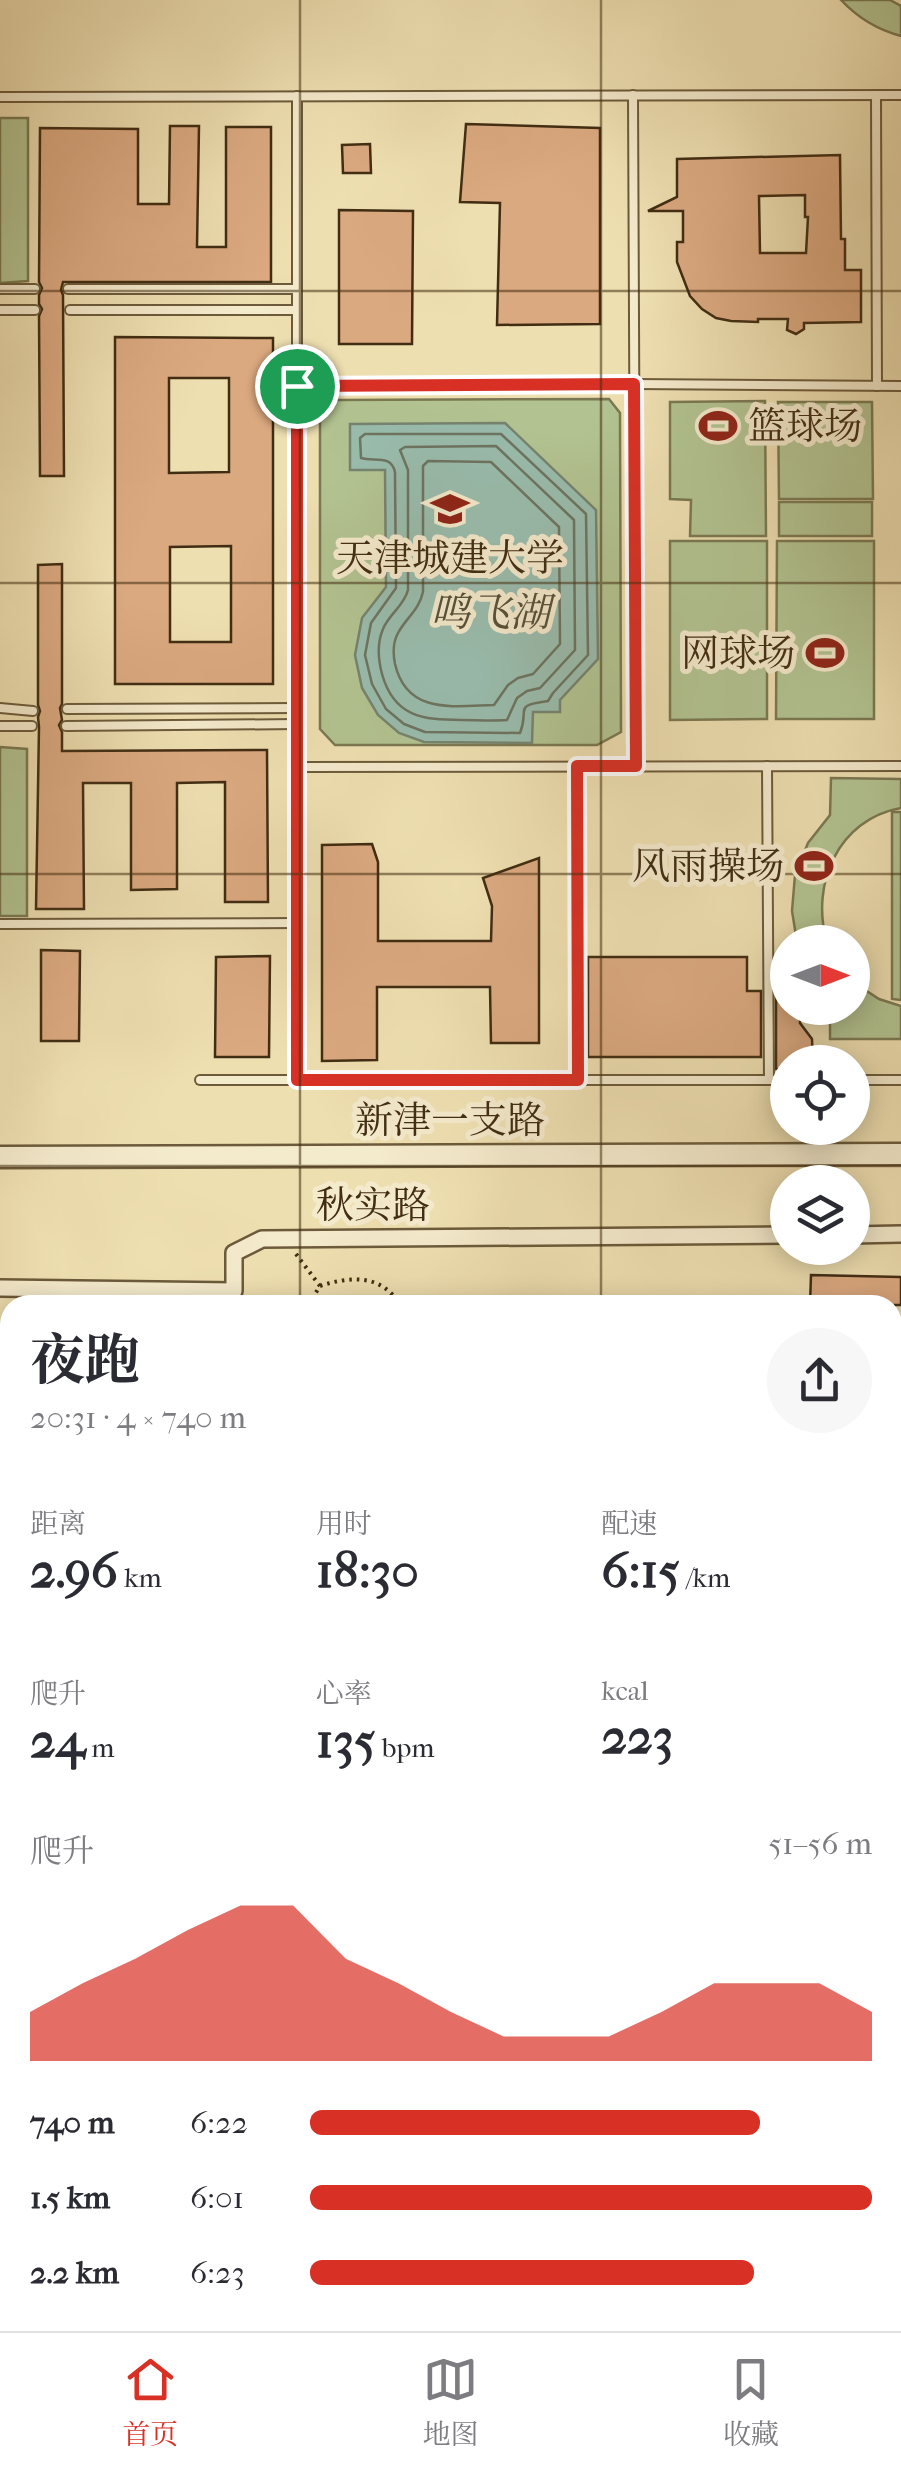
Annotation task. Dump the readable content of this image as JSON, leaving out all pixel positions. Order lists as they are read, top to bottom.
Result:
{
  "streets": {
    "street": ["新津一支路", "秋实路"]
  },
  "water": ["鸣飞湖"],
  "places": {
    "sports": ["篮球场", "网球场", "风雨操场"],
    "school or university": ["天津城建大学"]
  },
  "north": "right",
  "page": {
    "heading": ["夜跑", "20:31 · 4 × 740 m"],
    "stats": [
      ["距离", "2.96 km"],
      ["用时", "18:30"],
      ["配速", "6:15 /km"],
      ["爬升", "24 m"],
      ["心率", "135 bpm"],
      ["kcal", "223"]
    ],
    "chart": ["爬升", "51–56 m"],
    "list": [
      {
        "name": "740 m",
        "note": "6:22"
      },
      {
        "name": "1.5 km",
        "note": "6:01"
      },
      {
        "name": "2.2 km",
        "note": "6:23"
      }
    ],
    "tabs": ["首页", "地图", "收藏"]
  }
}
